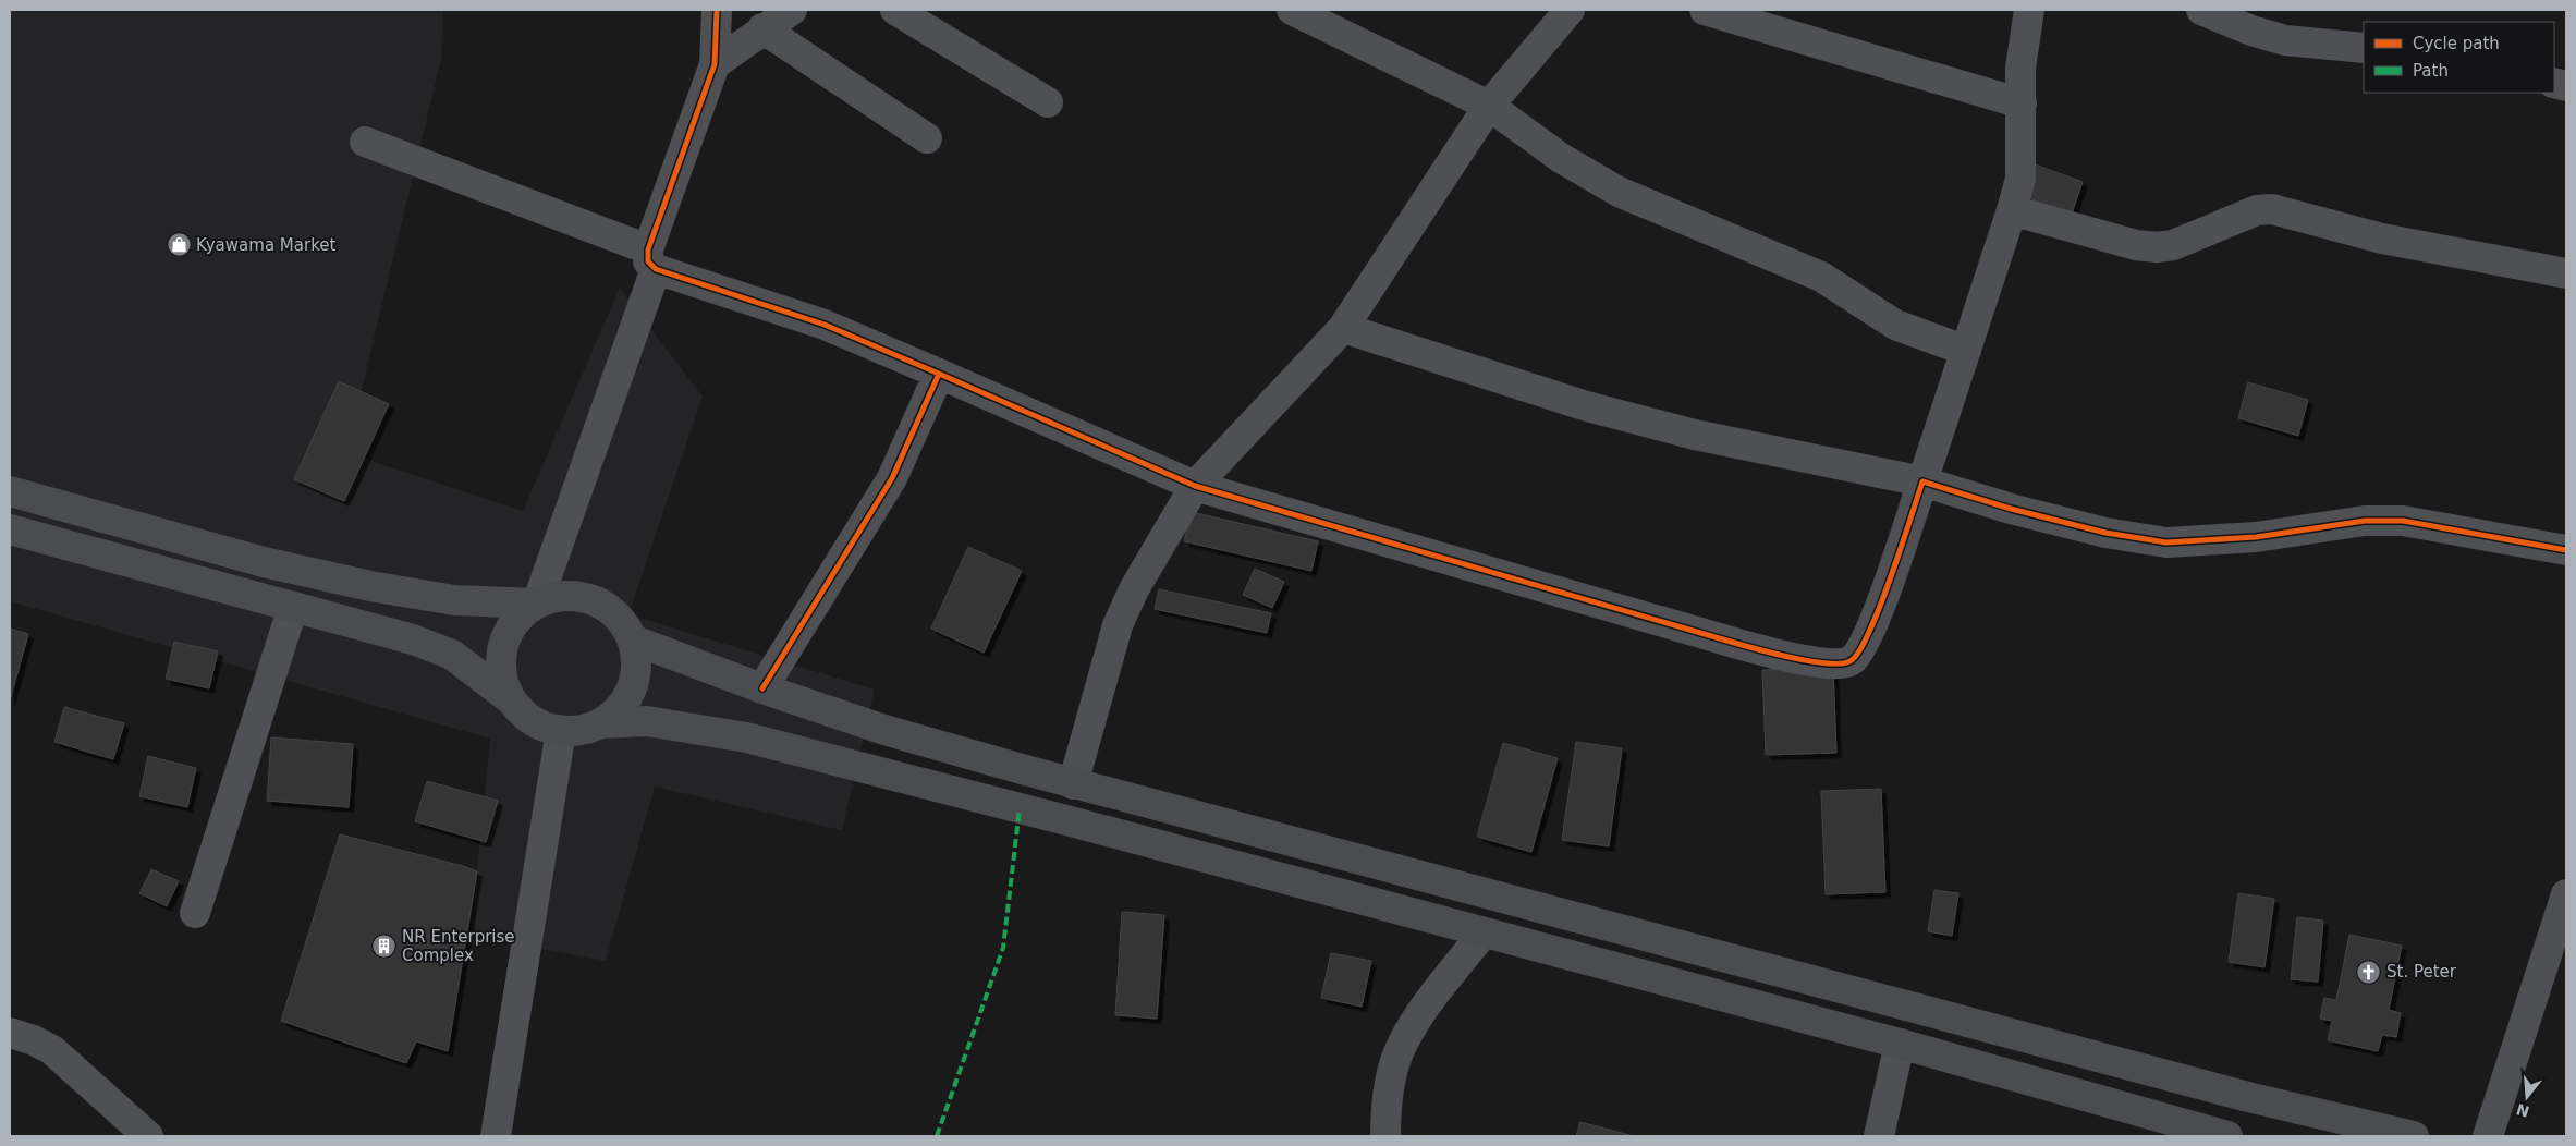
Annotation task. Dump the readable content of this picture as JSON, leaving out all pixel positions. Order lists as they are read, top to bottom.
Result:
{
  "places": {
    "shop": ["Kyawama Market"],
    "building": ["NR Enterprise Complex"],
    "church": ["St. Peter"]
  },
  "legend": ["Cycle path", "Path"],
  "north": "bottom"
}
